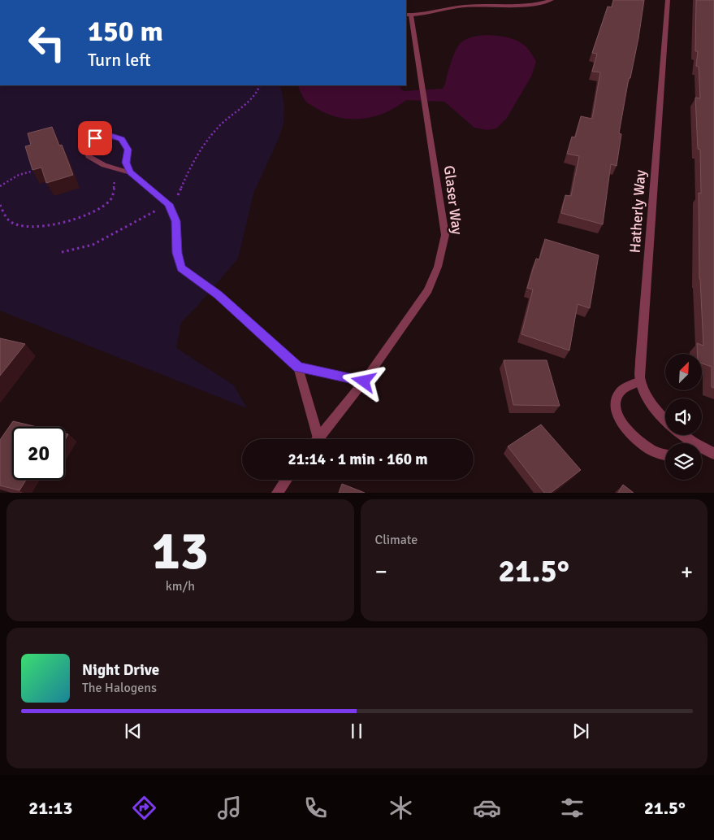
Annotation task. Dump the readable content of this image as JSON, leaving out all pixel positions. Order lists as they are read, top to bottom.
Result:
{
  "streets": {
    "street": ["Glaser Way", "Hatherly Way"]
  },
  "north": "top right",
  "page": {
    "turn": ["150 m", "Turn left"],
    "limit": "20",
    "trip": "21:14 · 1 min · 160 m",
    "tile": [
      ["13", "km/h"],
      "Climate"
    ],
    "heat": ["−", "21.5°", "+"],
    "song": ["Night Drive", "The Halogens"],
    "tabs": ["21:13", "21.5°"]
  }
}
